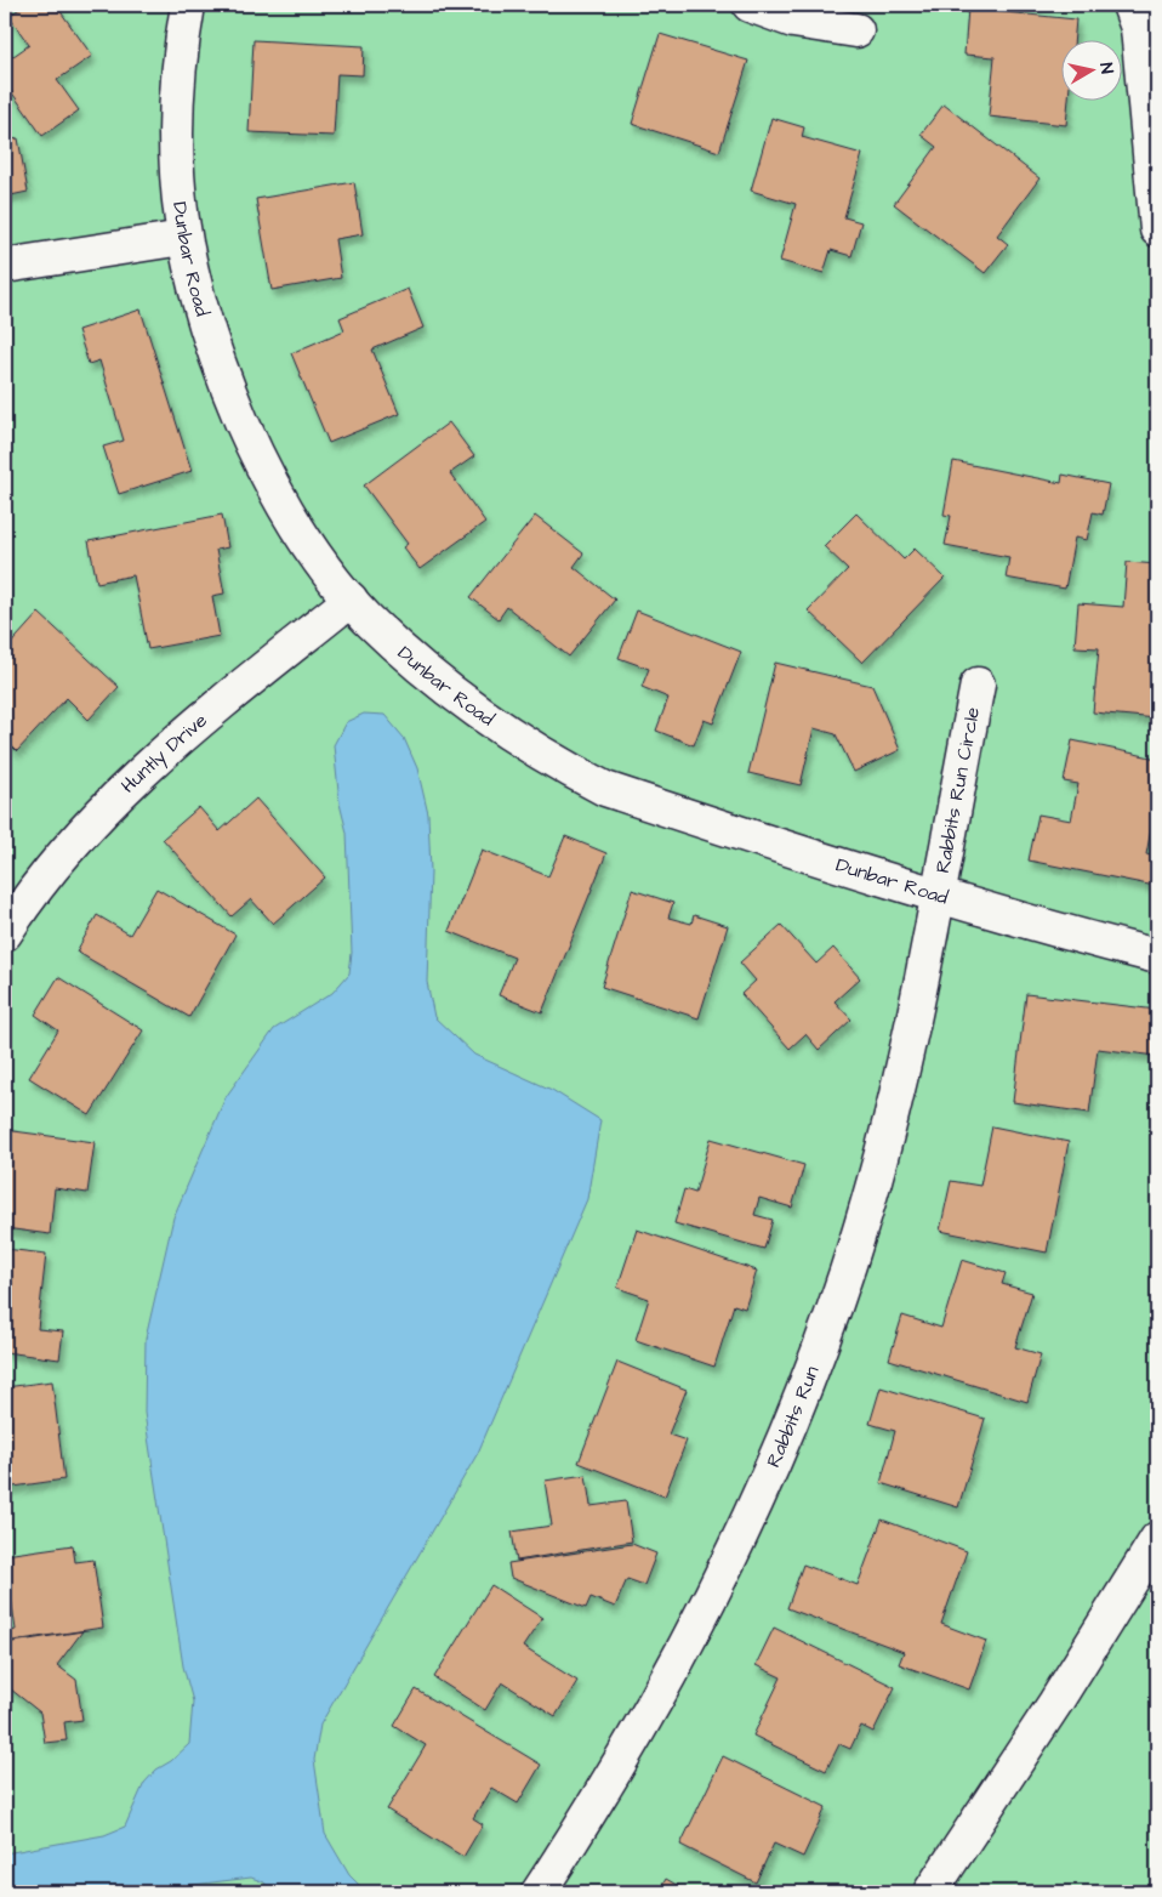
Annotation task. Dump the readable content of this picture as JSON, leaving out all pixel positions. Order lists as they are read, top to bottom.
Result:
{
  "streets": {
    "street": [
      "Dunbar Road",
      "Huntly Drive",
      "Rabbits Run Circle",
      "Rabbits Run"
    ]
  },
  "crossings": [
    ["Dunbar Road", "Huntly Drive"],
    ["Dunbar Road", "Rabbits Run Circle"],
    ["Dunbar Road", "Rabbits Run"],
    ["Rabbits Run Circle", "Rabbits Run"]
  ],
  "north": "right"
}
